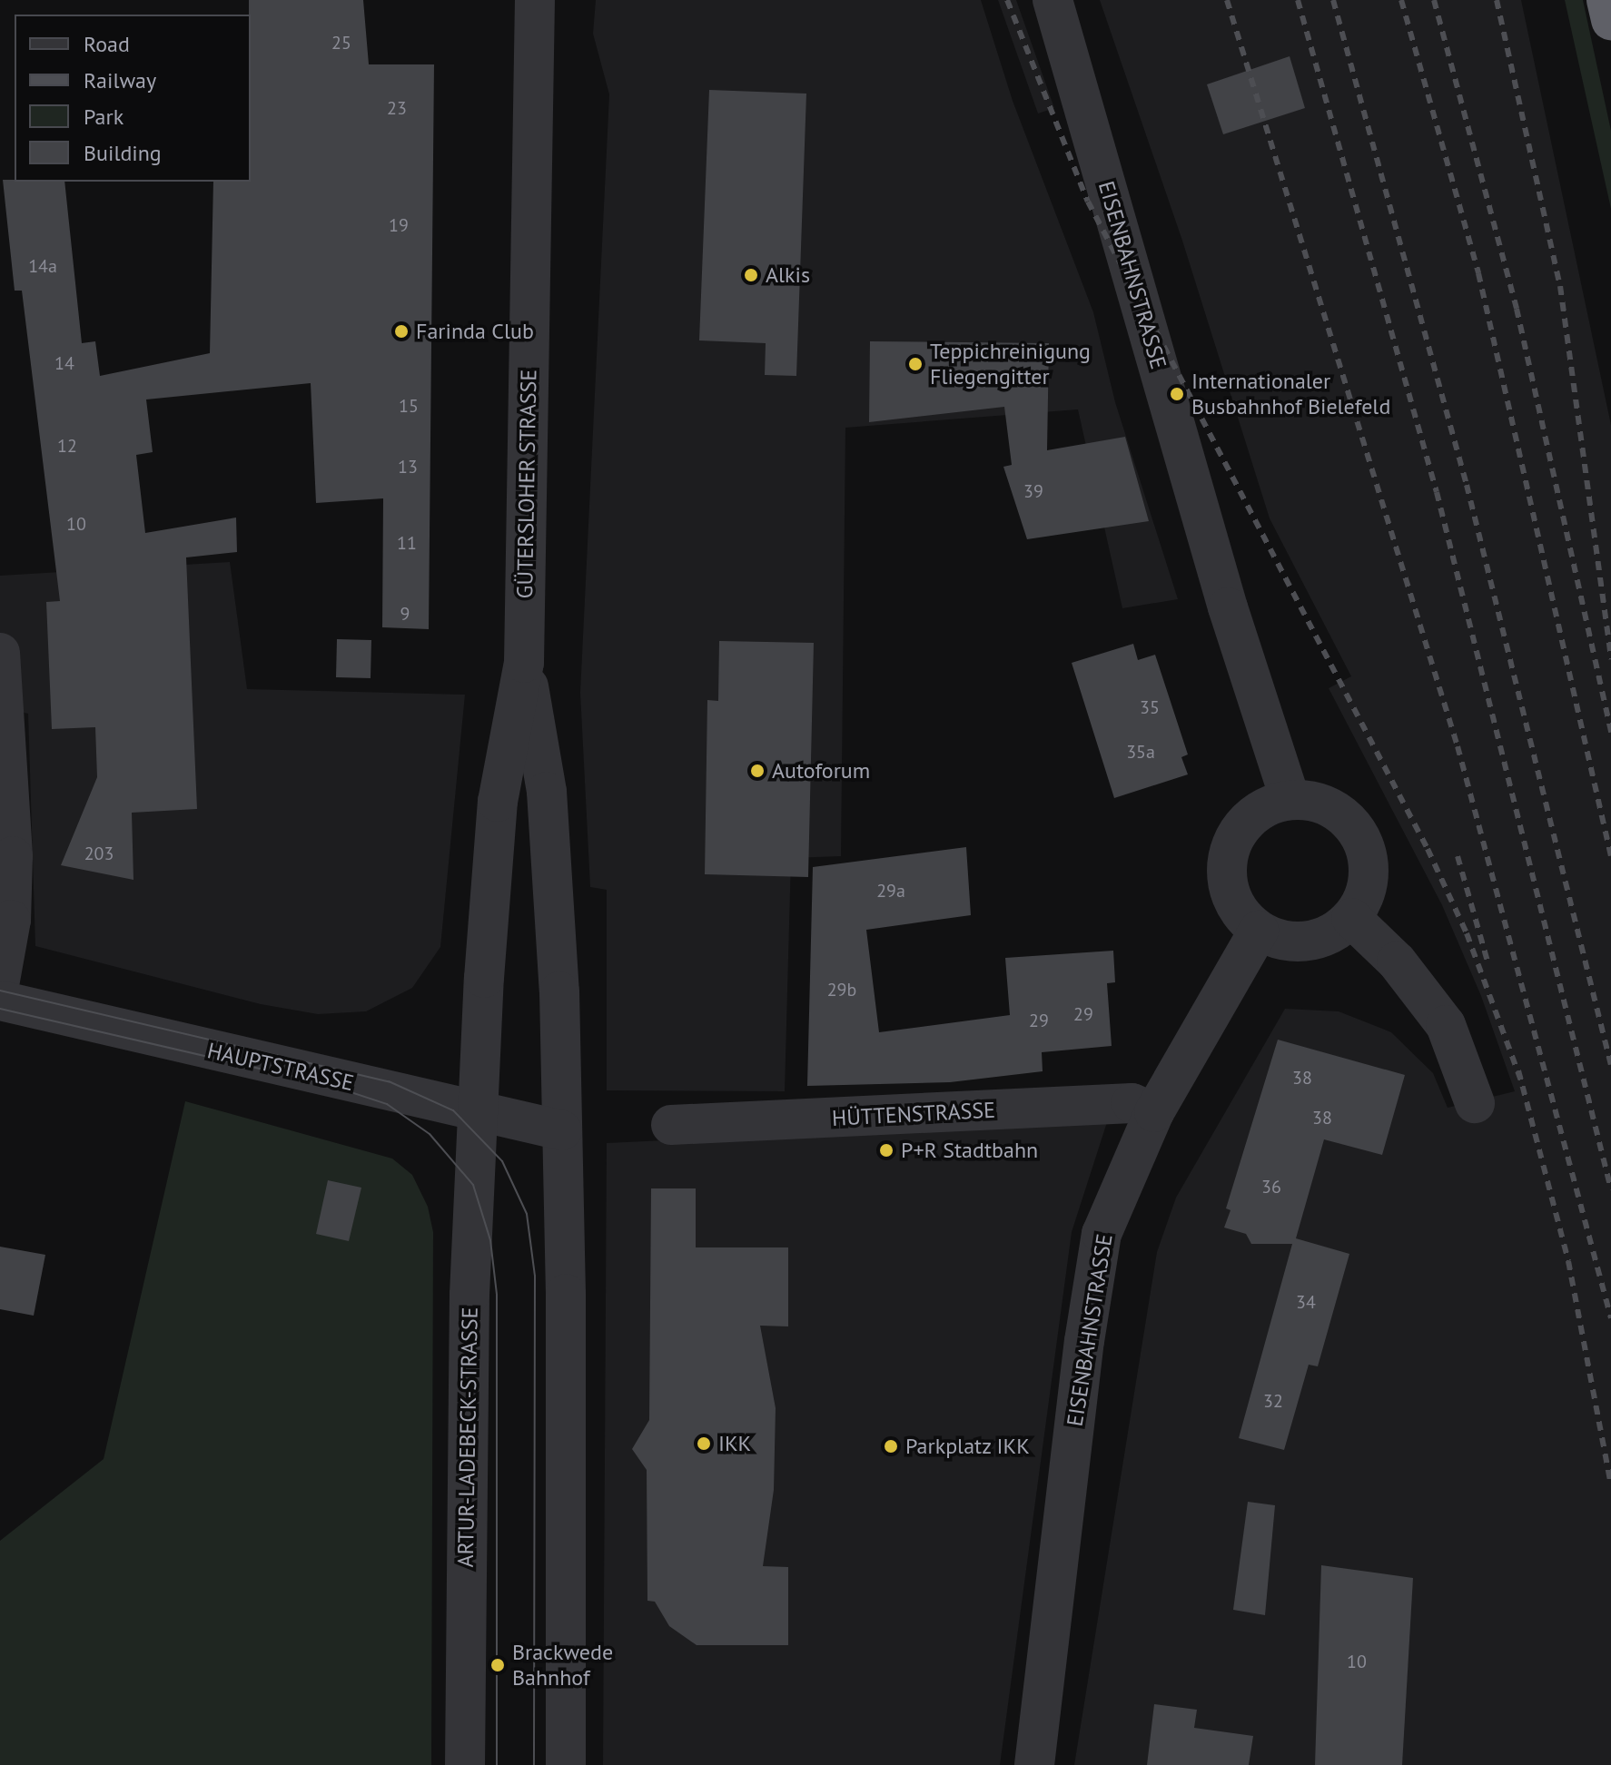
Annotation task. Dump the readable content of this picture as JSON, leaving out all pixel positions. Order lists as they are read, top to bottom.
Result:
{
  "streets": {
    "street": [
      "EISENBAHNSTRASSE",
      "GÜTERSLOHER STRASSE",
      "HAUPTSTRASSE",
      "HÜTTENSTRASSE",
      "ARTUR-LADEBECK-STRASSE"
    ]
  },
  "crossings": [
    ["EISENBAHNSTRASSE", "HÜTTENSTRASSE"],
    ["GÜTERSLOHER STRASSE", "HAUPTSTRASSE"],
    ["GÜTERSLOHER STRASSE", "ARTUR-LADEBECK-STRASSE"],
    ["HAUPTSTRASSE", "ARTUR-LADEBECK-STRASSE"]
  ],
  "places": [
    "Alkis",
    "Farinda Club",
    "Teppichreinigung Fliegengitter",
    "Internationaler Busbahnhof Bielefeld",
    "Autoforum",
    "P+R Stadtbahn",
    "IKK",
    "Parkplatz IKK",
    "Brackwede Bahnhof"
  ],
  "house_numbers": [
    "25",
    "23",
    "19",
    "14a",
    "14",
    "15",
    "12",
    "13",
    "39",
    "10",
    "11",
    "9",
    "35",
    "35a",
    "203",
    "29a",
    "29b",
    "29",
    "29",
    "38",
    "38",
    "36",
    "34",
    "32",
    "10"
  ],
  "legend": [
    "Road",
    "Railway",
    "Park",
    "Building"
  ]
}
